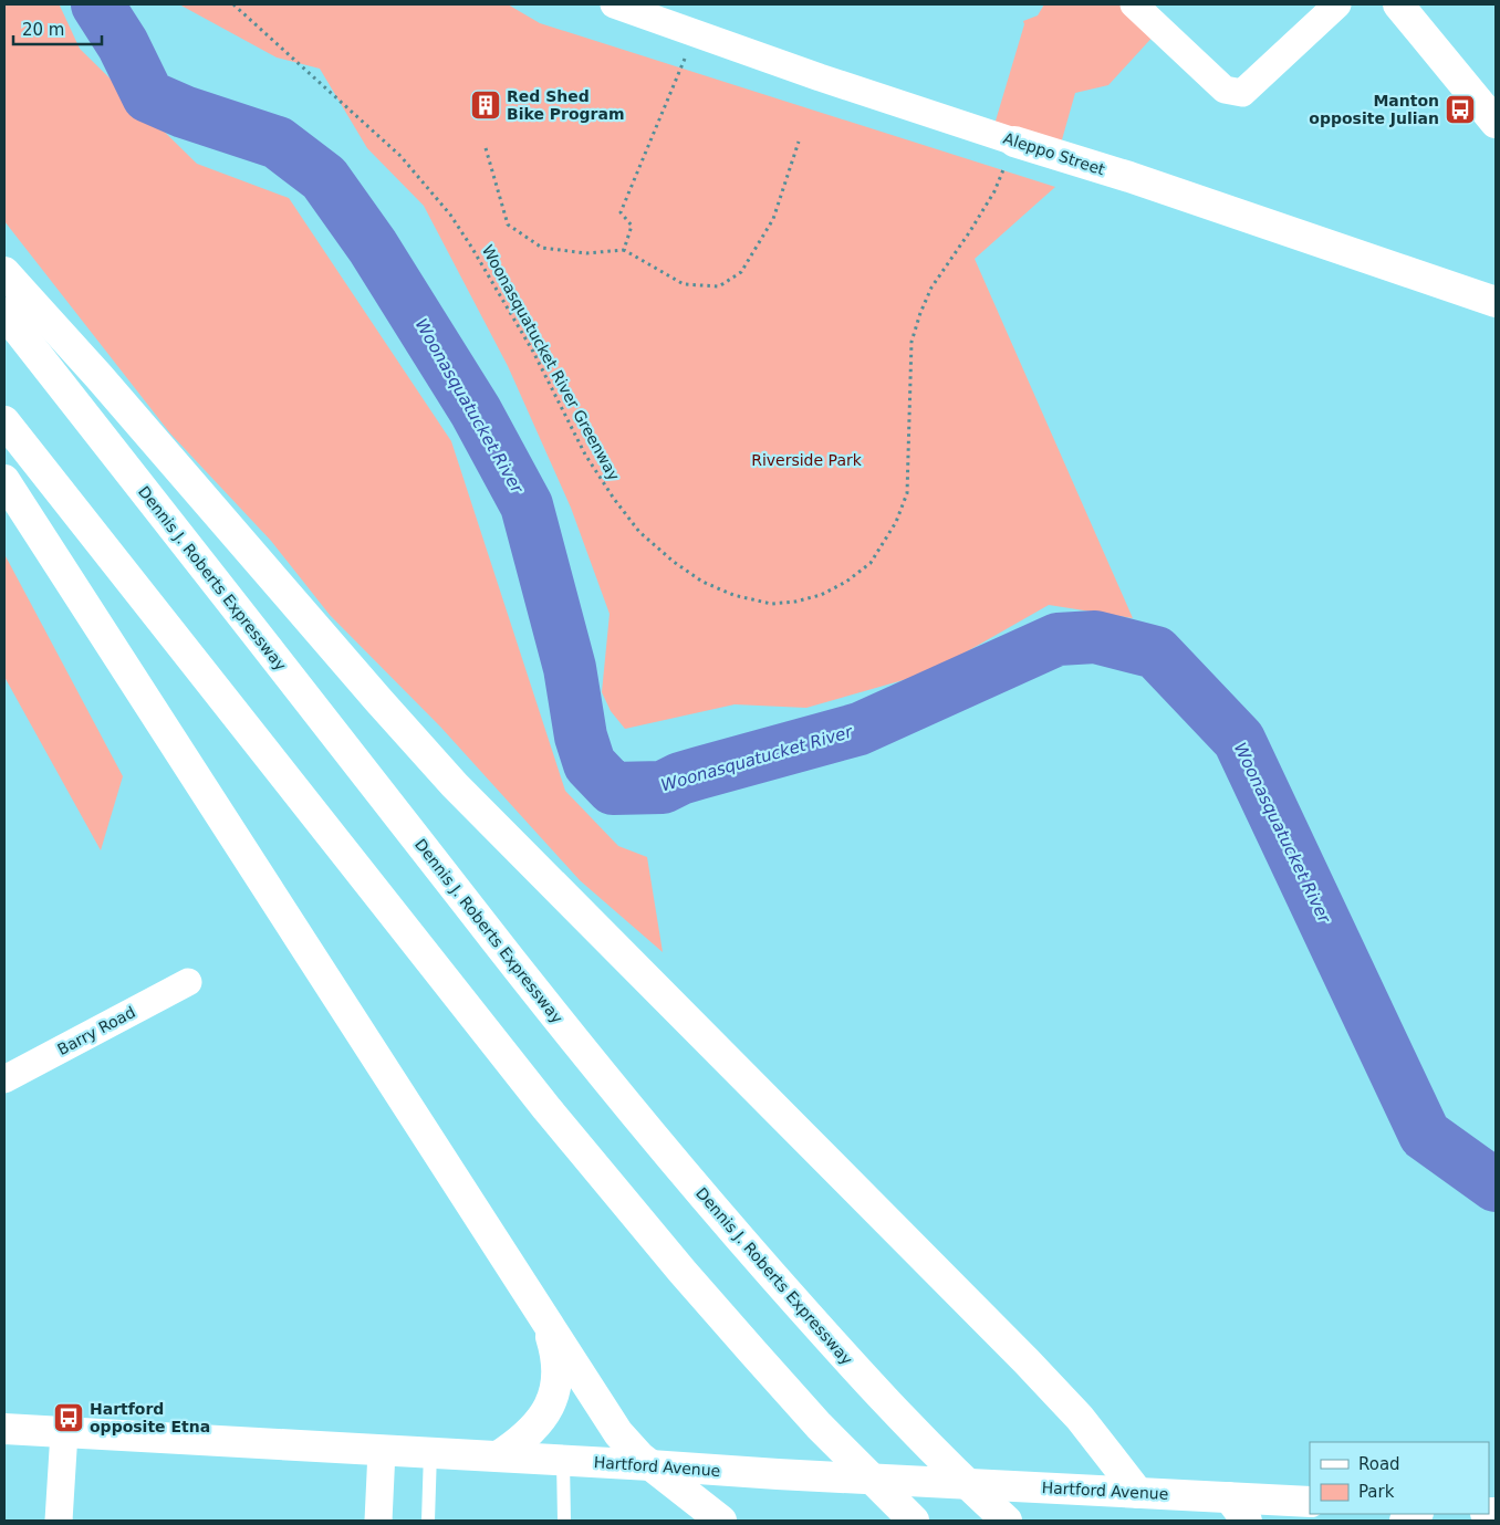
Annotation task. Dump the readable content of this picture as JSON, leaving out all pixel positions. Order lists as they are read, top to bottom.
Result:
{
  "streets": {
    "main road": ["Aleppo Street", "Dennis J. Roberts Expressway", "Hartford Avenue"],
    "street": ["Barry Road"],
    "path": ["Woonasquatucket River Greenway"]
  },
  "crossings": [
    ["Aleppo Street", "Woonasquatucket River Greenway"]
  ],
  "water": ["Woonasquatucket River"],
  "parks": ["Riverside Park"],
  "places": {
    "building": ["Red Shed Bike Program"],
    "bus stop": ["Manton opposite Julian", "Hartford opposite Etna"]
  },
  "legend": ["Road", "Park"],
  "scale_bar": "20 m"
}
